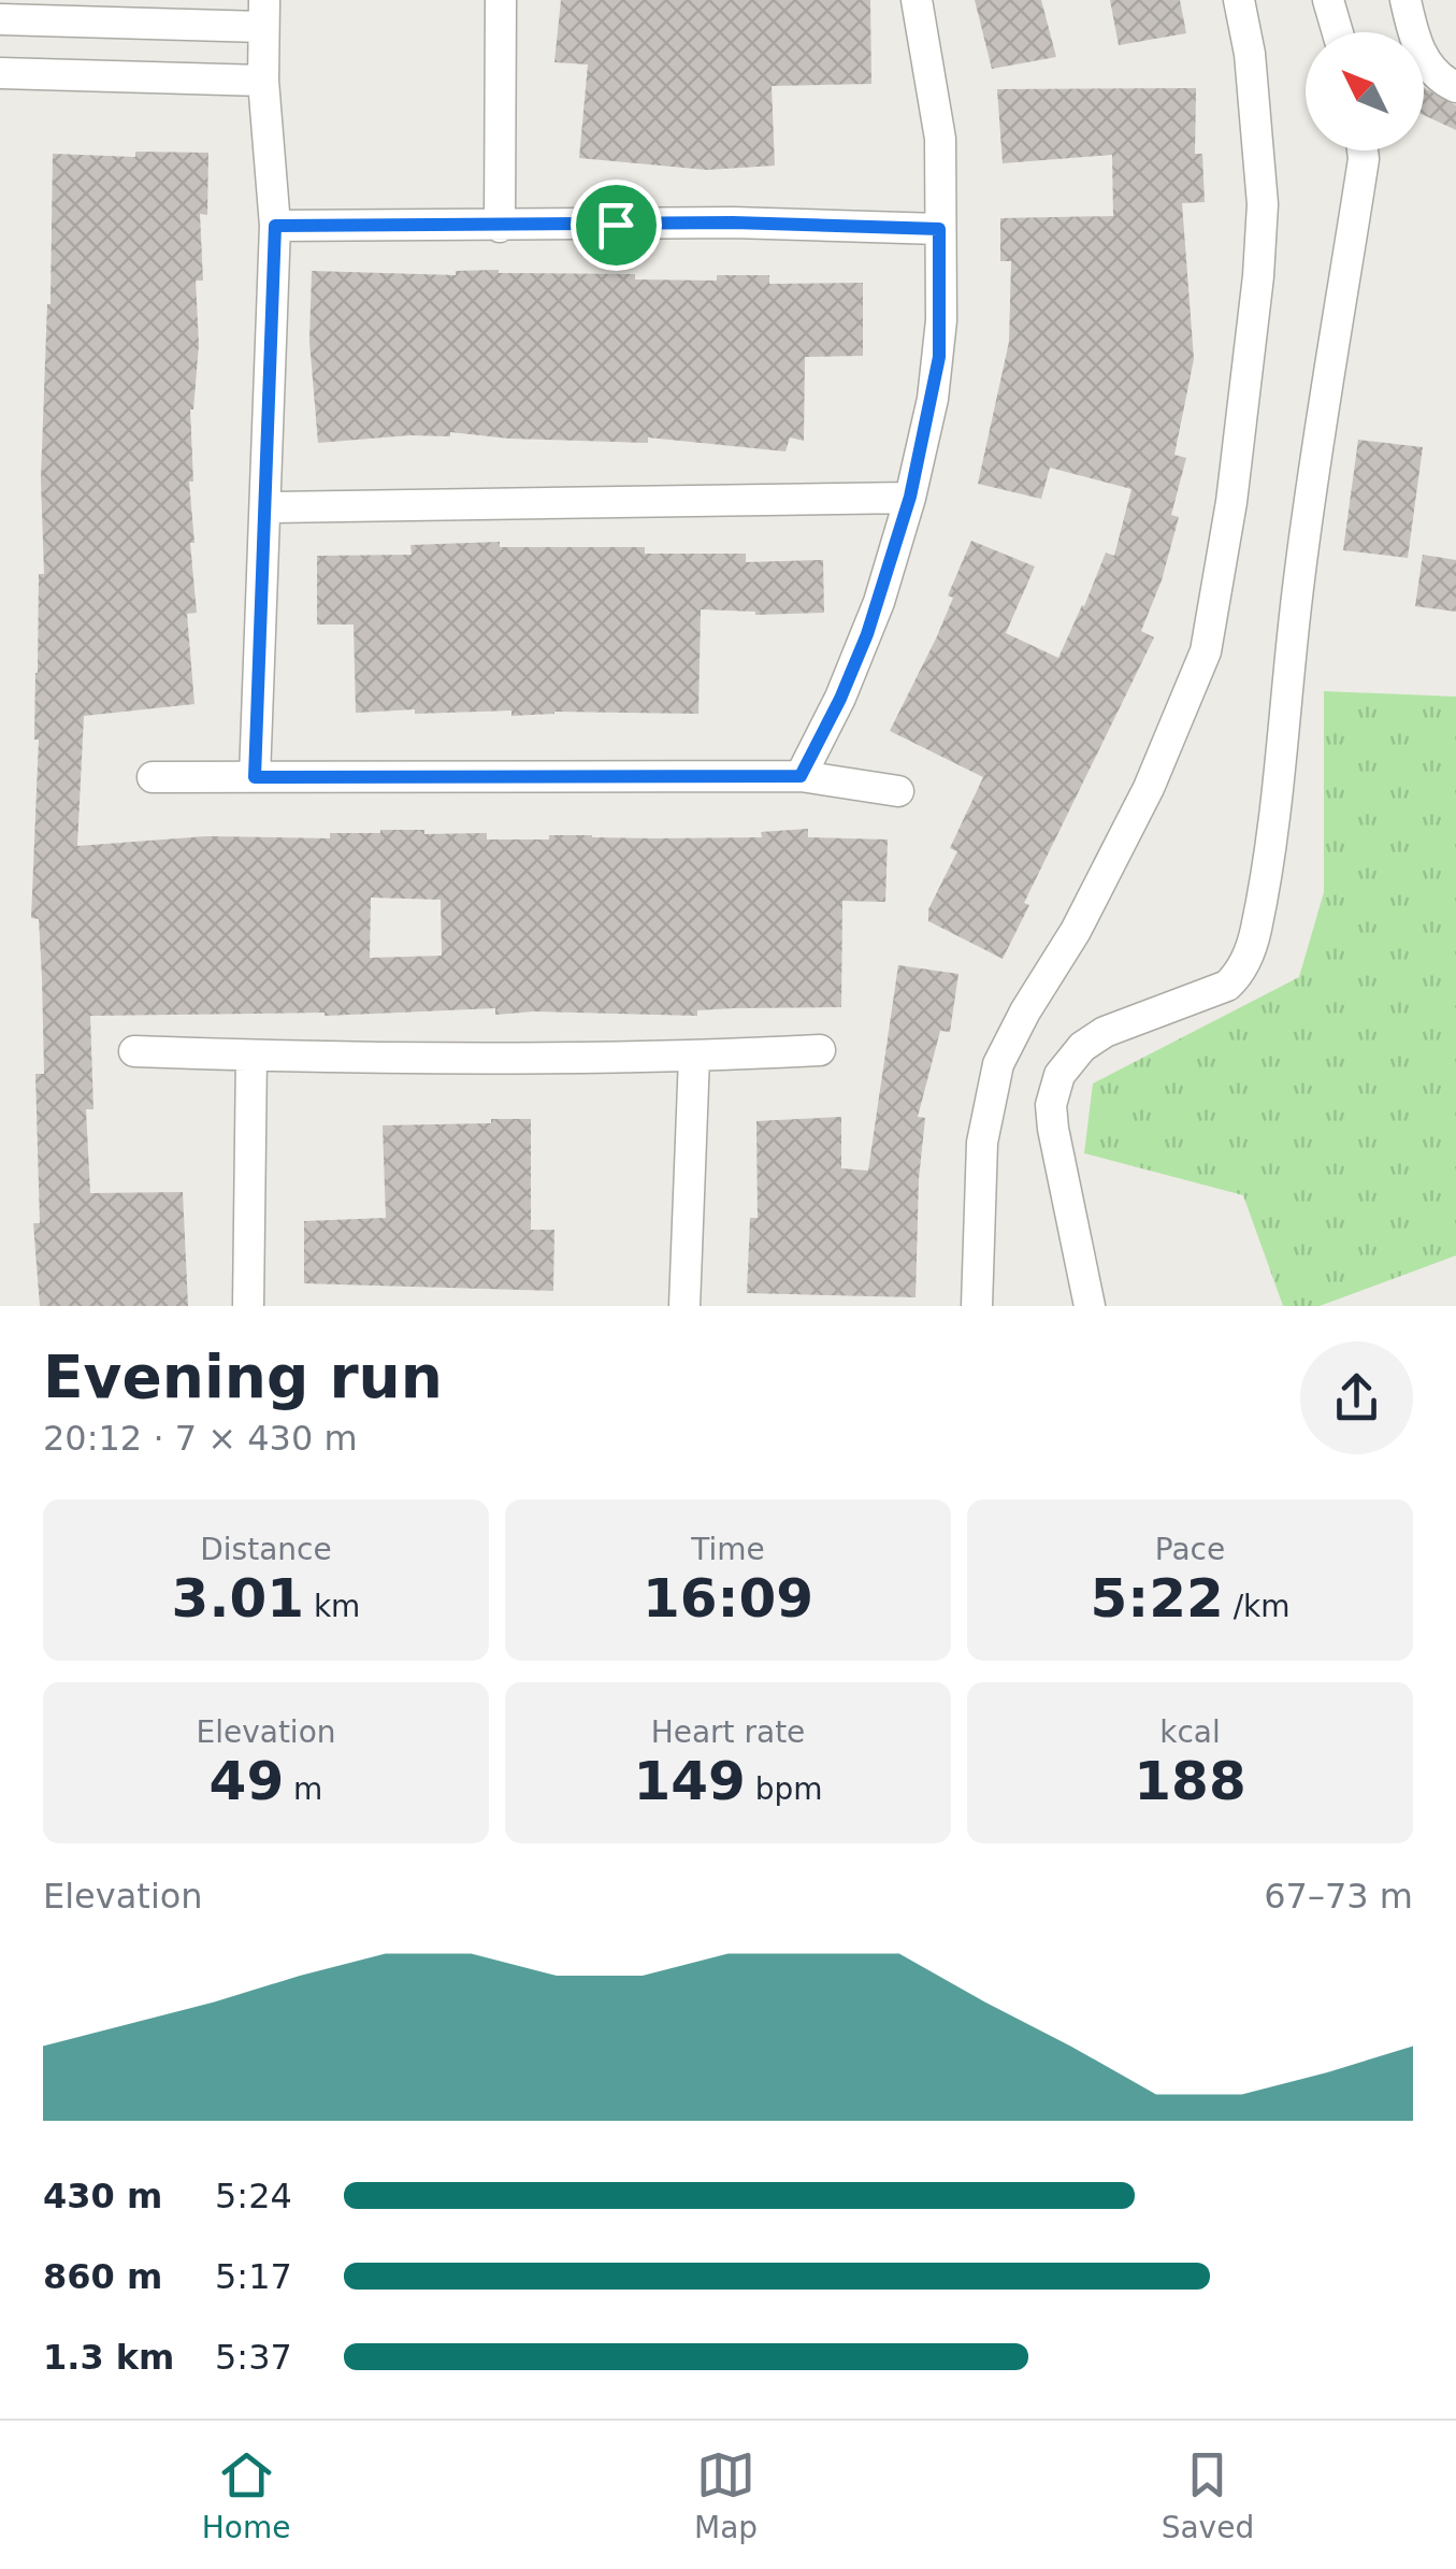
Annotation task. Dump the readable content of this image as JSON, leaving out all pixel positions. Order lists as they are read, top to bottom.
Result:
{
  "north": "top left",
  "page": {
    "heading": ["Evening run", "20:12 · 7 × 430 m"],
    "stats": [
      ["Distance", "3.01 km"],
      ["Time", "16:09"],
      ["Pace", "5:22 /km"],
      ["Elevation", "49 m"],
      ["Heart rate", "149 bpm"],
      ["kcal", "188"]
    ],
    "chart": ["Elevation", "67–73 m"],
    "list": [
      {
        "name": "430 m",
        "note": "5:24"
      },
      {
        "name": "860 m",
        "note": "5:17"
      },
      {
        "name": "1.3 km",
        "note": "5:37"
      }
    ],
    "tabs": ["Home", "Map", "Saved"]
  }
}
